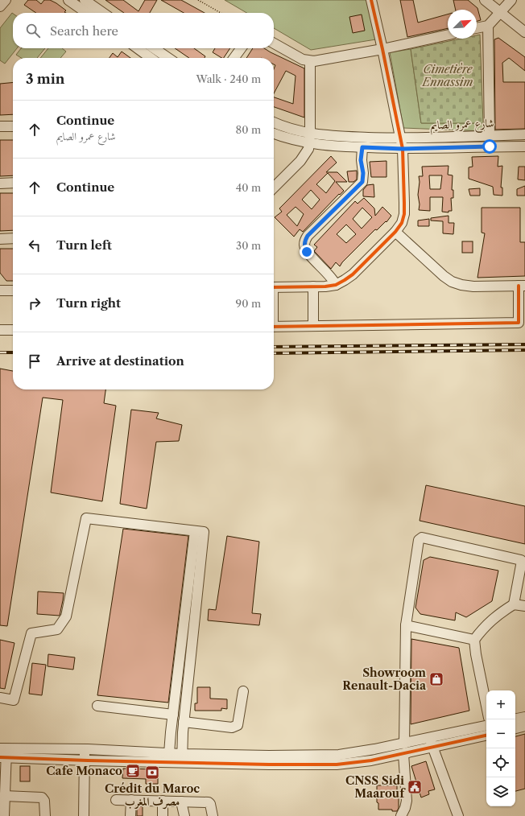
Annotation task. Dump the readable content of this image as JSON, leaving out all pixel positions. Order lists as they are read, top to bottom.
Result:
{
  "streets": {
    "street": ["شارع عمرو الصايم"]
  },
  "parks": ["Cimetière Ennassim"],
  "places": {
    "shop": ["Showroom Renault-Dacia"],
    "cafe": ["Cafe Monaco"],
    "bank": ["Crédit du Maroc مصرف المغرب"],
    "public building": ["CNSS Sidi Maarouf"]
  },
  "north": "top right",
  "page": {
    "search": "Search here",
    "heading": ["3 min", "Walk · 240 m"],
    "list": [
      ["Continue", "شارع عمرو الصايم", "80 m"],
      ["Continue", "40 m"],
      ["Turn left", "30 m"],
      ["Turn right", "90 m"],
      "Arrive at destination"
    ],
    "map_buttons": ["+", "−"]
  }
}
